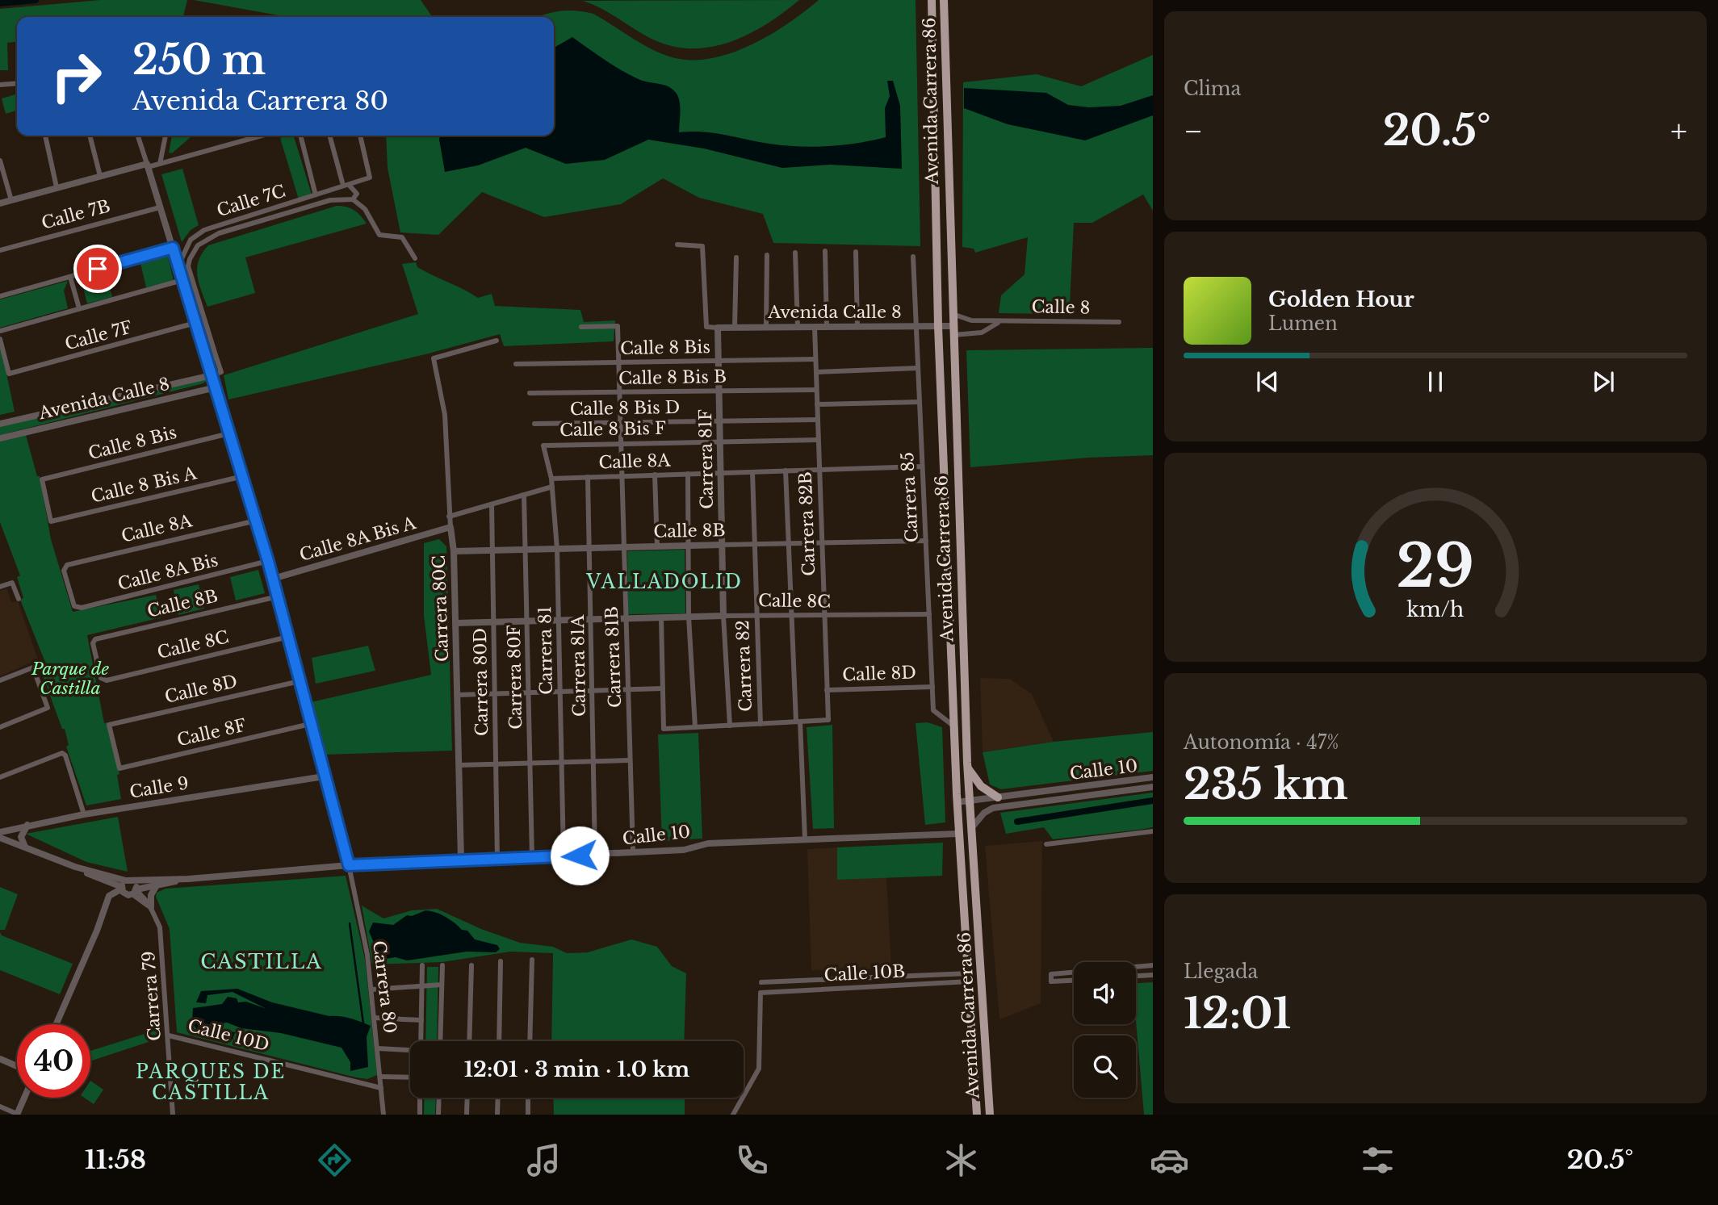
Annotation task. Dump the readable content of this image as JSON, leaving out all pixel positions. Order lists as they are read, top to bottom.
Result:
{
  "streets": {
    "main road": ["Avenida Carrera 86"],
    "street": [
      "Calle 7C",
      "Calle 7B",
      "Calle 8",
      "Avenida Calle 8",
      "Calle 7F",
      "Calle 8 Bis",
      "Calle 8 Bis B",
      "Calle 8 Bis D",
      "Calle 8 Bis F",
      "Carrera 81F",
      "Calle 8A",
      "Calle 8 Bis A",
      "Carrera 85",
      "Carrera 82B",
      "Calle 8B",
      "Calle 8A Bis A",
      "Calle 8A Bis",
      "Calle 8C",
      "Carrera 80C",
      "Carrera 81",
      "Carrera 81B",
      "Carrera 81A",
      "Carrera 82",
      "Calle 8D",
      "Carrera 80F",
      "Carrera 80D",
      "Calle 8F",
      "Calle 10",
      "Calle 9",
      "Calle 10B",
      "Carrera 80",
      "Carrera 79",
      "Calle 10D"
    ]
  },
  "crossings": [
    ["Avenida Carrera 86", "Calle 8"],
    ["Avenida Carrera 86", "Avenida Calle 8"],
    ["Avenida Carrera 86", "Carrera 85"],
    ["Avenida Carrera 86", "Calle 10"],
    ["Avenida Carrera 86", "Calle 10B"],
    ["Avenida Calle 8", "Carrera 81F"],
    ["Avenida Calle 8", "Carrera 85"],
    ["Avenida Calle 8", "Carrera 82B"],
    ["Calle 8 Bis", "Carrera 81F"],
    ["Calle 8 Bis", "Calle 8 Bis A"],
    ["Calle 8 Bis", "Carrera 82B"],
    ["Calle 8 Bis", "Carrera 81B"],
    ["Calle 8 Bis B", "Carrera 81F"],
    ["Calle 8 Bis B", "Carrera 82B"],
    ["Calle 8 Bis B", "Carrera 81B"],
    ["Calle 8 Bis D", "Carrera 81F"],
    ["Calle 8 Bis D", "Carrera 82B"],
    ["Calle 8 Bis D", "Carrera 81B"],
    ["Calle 8 Bis F", "Carrera 81F"],
    ["Calle 8 Bis F", "Carrera 82B"],
    ["Calle 8 Bis F", "Carrera 81"],
    ["Calle 8 Bis F", "Carrera 81B"],
    ["Carrera 81F", "Calle 8A"],
    ["Carrera 81F", "Calle 8B"],
    ["Carrera 81F", "Calle 8C"],
    ["Calle 8A", "Carrera 85"],
    ["Calle 8A", "Carrera 82B"],
    ["Calle 8A", "Calle 8A Bis"],
    ["Calle 8A", "Carrera 81"],
    ["Calle 8A", "Carrera 81B"],
    ["Calle 8A", "Carrera 81A"],
    ["Calle 8A", "Carrera 82"],
    ["Carrera 85", "Calle 8B"],
    ["Carrera 85", "Calle 8C"],
    ["Carrera 85", "Calle 8D"],
    ["Carrera 82B", "Calle 8B"],
    ["Carrera 82B", "Calle 8C"],
    ["Carrera 82B", "Calle 8D"],
    ["Calle 8B", "Calle 8C"],
    ["Calle 8B", "Carrera 80C"],
    ["Calle 8B", "Carrera 81"],
    ["Calle 8B", "Carrera 81B"],
    ["Calle 8B", "Carrera 81A"],
    ["Calle 8B", "Carrera 82"],
    ["Calle 8B", "Carrera 80F"],
    ["Calle 8B", "Carrera 80D"],
    ["Calle 8A Bis A", "Carrera 80C"],
    ["Calle 8C", "Carrera 80C"],
    ["Calle 8C", "Carrera 81"],
    ["Calle 8C", "Carrera 81B"],
    ["Calle 8C", "Carrera 81A"],
    ["Calle 8C", "Carrera 82"],
    ["Calle 8C", "Carrera 80F"],
    ["Calle 8C", "Carrera 80D"],
    ["Carrera 80C", "Calle 10"],
    ["Carrera 81", "Calle 10"],
    ["Carrera 81B", "Calle 10"],
    ["Carrera 81A", "Calle 10"],
    ["Calle 8D", "Calle 8F"],
    ["Carrera 80F", "Calle 10"],
    ["Carrera 80D", "Calle 10"],
    ["Calle 10", "Carrera 80"],
    ["Calle 10", "Carrera 79"],
    ["Carrera 80", "Calle 10D"],
    ["Carrera 79", "Calle 10D"]
  ],
  "districts": ["VALLADOLID", "CASTILLA", "PARQUES DE CASTILLA"],
  "parks": ["Parque de Castilla"],
  "page": {
    "tile": [
      "Clima",
      ["Autonomía · 47%", "235 km"],
      ["Llegada", "12:01"]
    ],
    "turn": ["250 m", "Avenida Carrera 80"],
    "heat": ["−", "20.5°", "+"],
    "song": ["Golden Hour", "Lumen"],
    "limit": "40",
    "trip": "12:01 · 3 min · 1.0 km",
    "tabs": ["11:58", "20.5°"],
    "gauge": ["29", "km/h"]
  }
}
